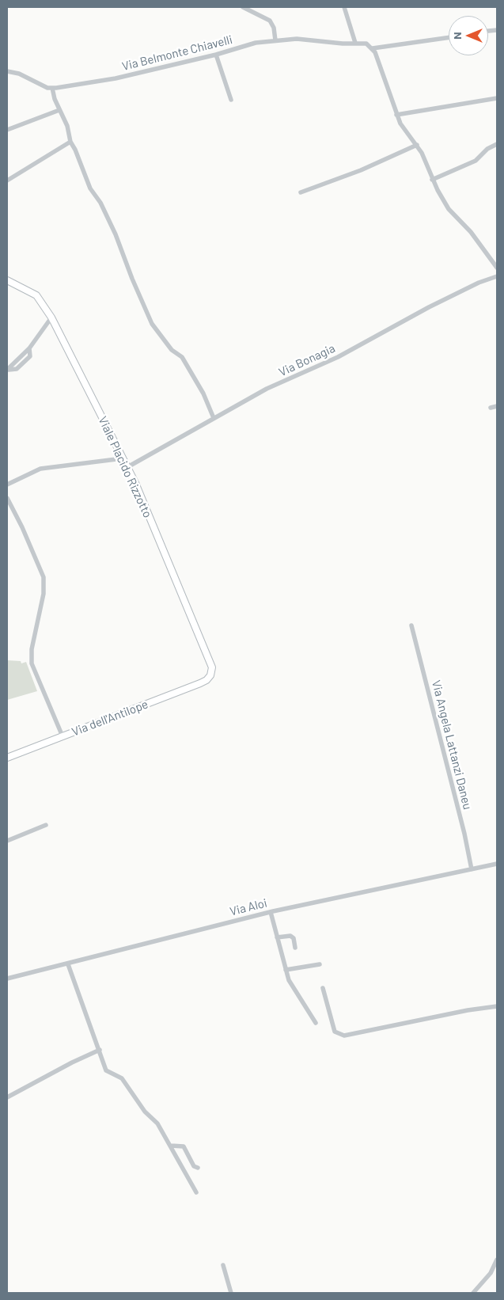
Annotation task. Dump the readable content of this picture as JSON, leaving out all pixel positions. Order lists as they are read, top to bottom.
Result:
{
  "streets": {
    "street": [
      "Via Belmonte Chiavelli",
      "Via Bonagia",
      "Viale Placido Rizzotto",
      "Via dell'Antilope",
      "Via Angela Lattanzi Daneu",
      "Via Aloi"
    ]
  },
  "crossings": [
    ["Via Bonagia", "Viale Placido Rizzotto"],
    ["Viale Placido Rizzotto", "Via dell'Antilope"],
    ["Via Angela Lattanzi Daneu", "Via Aloi"]
  ],
  "north": "left"
}
